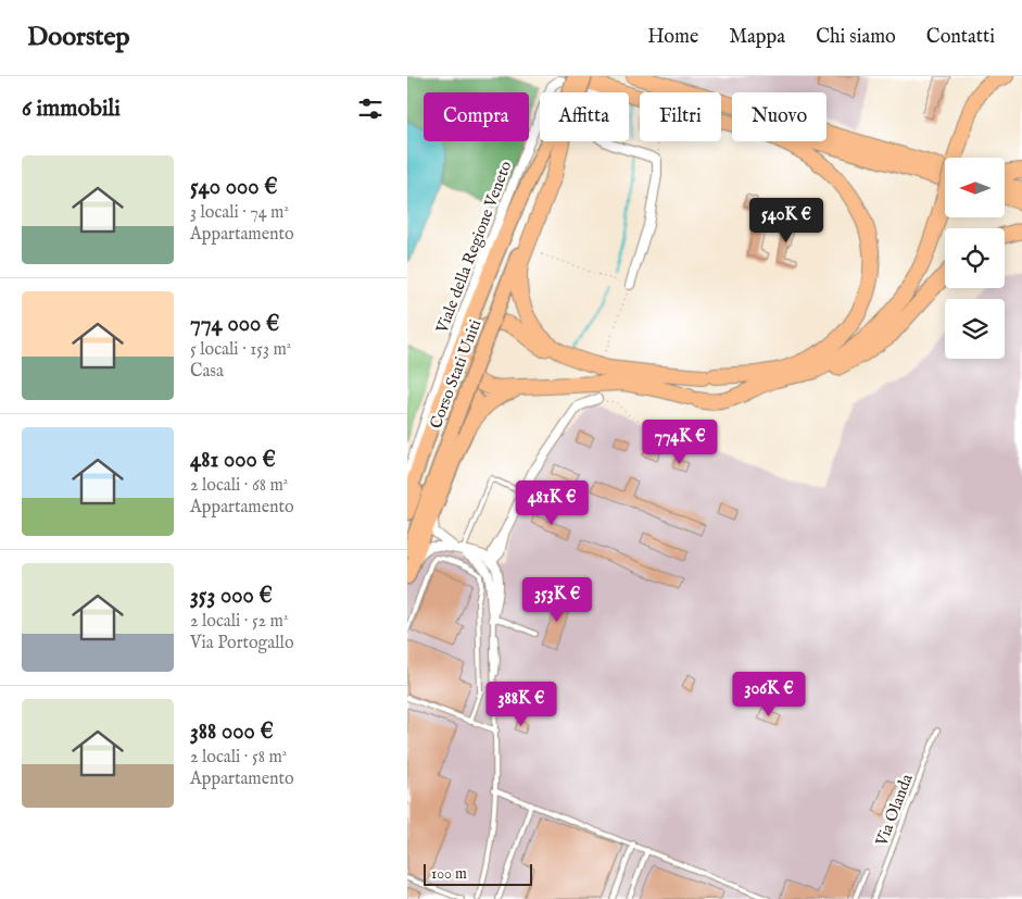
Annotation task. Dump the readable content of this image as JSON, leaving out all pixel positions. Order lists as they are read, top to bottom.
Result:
{
  "streets": {
    "main road": ["Corso Stati Uniti"],
    "street": ["Viale della Regione Veneto"],
    "lane": ["Via Olanda"]
  },
  "scale_bar": "100 m",
  "north": "left",
  "page": {
    "header": "Doorstep",
    "nav": [
      "Home",
      "Mappa",
      "Chi siamo",
      "Contatti"
    ],
    "heading": "6 immobili",
    "chip": [
      "Compra",
      "Affitta",
      "Filtri",
      "Nuovo"
    ],
    "list": [
      {
        "name": "540 000 €",
        "note": "3 locali · 74 m² · Appartamento"
      },
      {
        "name": "774 000 €",
        "note": "5 locali · 153 m² · Casa"
      },
      {
        "name": "481 000 €",
        "note": "2 locali · 68 m² · Appartamento"
      },
      {
        "name": "353 000 €",
        "note": "2 locali · 52 m² · Via Portogallo"
      },
      {
        "name": "388 000 €",
        "note": "2 locali · 58 m² · Appartamento"
      }
    ],
    "price": [
      "540K €",
      "774K €",
      "481K €",
      "353K €",
      "306K €",
      "388K €"
    ],
    "scale": "100 m"
  }
}
